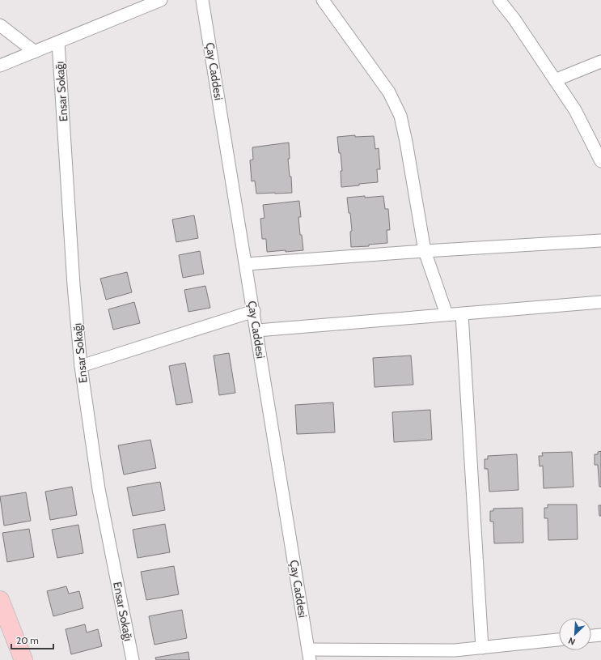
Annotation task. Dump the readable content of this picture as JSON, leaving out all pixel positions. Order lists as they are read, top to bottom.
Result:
{
  "streets": {
    "street": ["Çay Caddesi", "Ensar Sokağı"]
  },
  "scale_bar": "20 m",
  "north": "bottom left"
}
